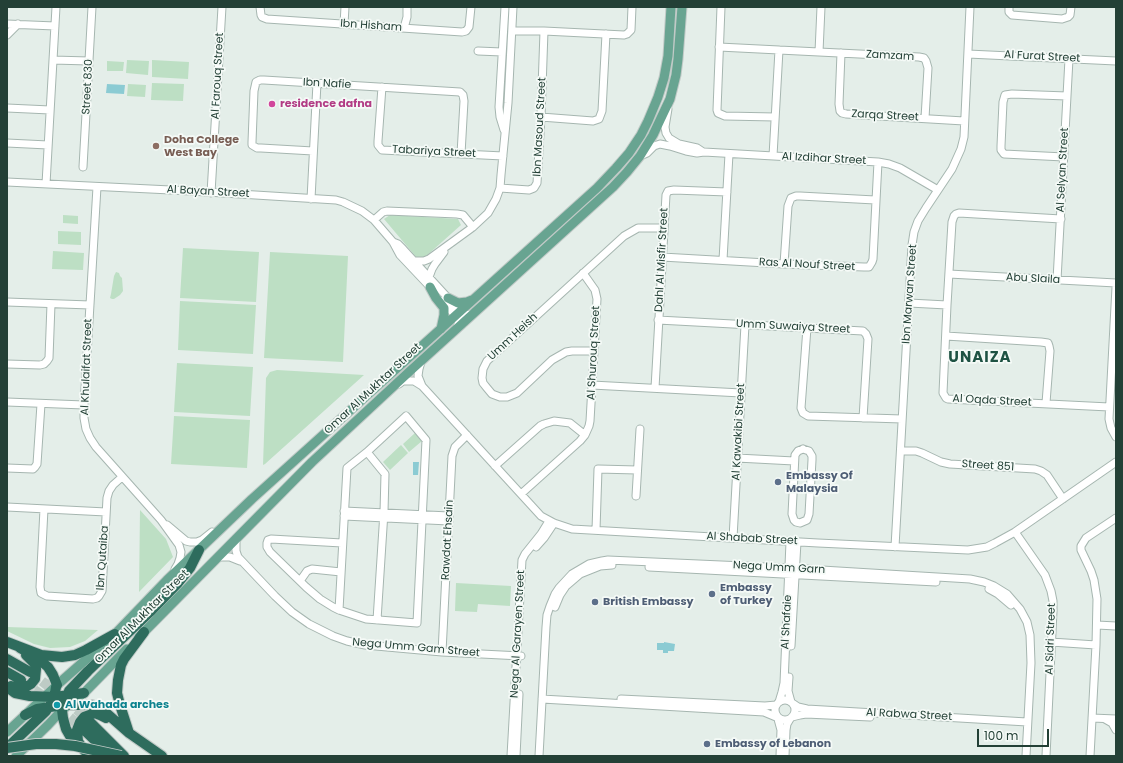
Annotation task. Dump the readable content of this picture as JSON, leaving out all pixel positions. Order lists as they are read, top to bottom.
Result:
{
  "streets": {
    "main road": ["Omar Al Mukhtar Street"],
    "street": [
      "Ibn Hisham",
      "Zamzam",
      "Al Furat Street",
      "Al Farouq Street",
      "Ibn Nafie",
      "Street 830",
      "Zarqa Street",
      "Ibn Masoud Street",
      "Tabariya Street",
      "Al Izdihar Street",
      "Al Selyan Street",
      "Al Bayan Street",
      "Dahl Al Misfir Street",
      "Ras Al Nouf Street",
      "Abu Slaila",
      "Ibn Marwan Street",
      "Umm Suwaiya Street",
      "Umm Heish",
      "Al Shurouq Street",
      "Al Khulaifat Street",
      "Al Oqda Street",
      "Al Kawakibi Street",
      "Street 851",
      "Al Shabab Street",
      "Rawdat Ehsain",
      "Ibn Qutaiba",
      "Nega Umm Garn",
      "Al Shafaie",
      "Nega Al Garayen Street",
      "Al Sidri Street",
      "Nega Umm Gam Street",
      "Al Rabwa Street"
    ]
  },
  "crossings": [
    ["Zamzam", "Zarqa Street"],
    ["Al Furat Street", "Al Selyan Street"],
    ["Al Furat Street", "Ibn Marwan Street"],
    ["Al Farouq Street", "Al Bayan Street"],
    ["Ibn Nafie", "Tabariya Street"],
    ["Zarqa Street", "Ibn Marwan Street"],
    ["Al Izdihar Street", "Ras Al Nouf Street"],
    ["Al Izdihar Street", "Ibn Marwan Street"],
    ["Al Izdihar Street", "Omar Al Mukhtar Street"],
    ["Al Selyan Street", "Abu Slaila"],
    ["Al Selyan Street", "Al Oqda Street"],
    ["Al Bayan Street", "Al Khulaifat Street"],
    ["Al Bayan Street", "Omar Al Mukhtar Street"],
    ["Dahl Al Misfir Street", "Ras Al Nouf Street"],
    ["Dahl Al Misfir Street", "Umm Suwaiya Street"],
    ["Dahl Al Misfir Street", "Umm Heish"],
    ["Abu Slaila", "Al Oqda Street"],
    ["Ibn Marwan Street", "Street 851"],
    ["Ibn Marwan Street", "Al Shabab Street"],
    ["Umm Suwaiya Street", "Al Kawakibi Street"],
    ["Umm Heish", "Al Shurouq Street"],
    ["Al Shurouq Street", "Al Shabab Street"],
    ["Al Khulaifat Street", "Omar Al Mukhtar Street"],
    ["Al Khulaifat Street", "Ibn Qutaiba"],
    ["Omar Al Mukhtar Street", "Nega Umm Gam Street"],
    ["Al Kawakibi Street", "Al Shabab Street"],
    ["Street 851", "Al Shabab Street"],
    ["Al Shabab Street", "Rawdat Ehsain"],
    ["Al Shabab Street", "Al Shafaie"],
    ["Al Shabab Street", "Nega Al Garayen Street"],
    ["Al Shabab Street", "Al Sidri Street"],
    ["Rawdat Ehsain", "Nega Umm Gam Street"],
    ["Nega Umm Garn", "Al Shafaie"],
    ["Nega Umm Garn", "Al Rabwa Street"],
    ["Al Shafaie", "Al Rabwa Street"],
    ["Nega Al Garayen Street", "Nega Umm Gam Street"]
  ],
  "districts": ["UNAIZA"],
  "places": [
    "residence dafna",
    "Doha College West Bay",
    "Embassy Of Malaysia",
    "Embassy of Turkey",
    "British Embassy",
    "Al Wahada arches",
    "Embassy of Lebanon"
  ],
  "scale_bar": "100 m"
}
